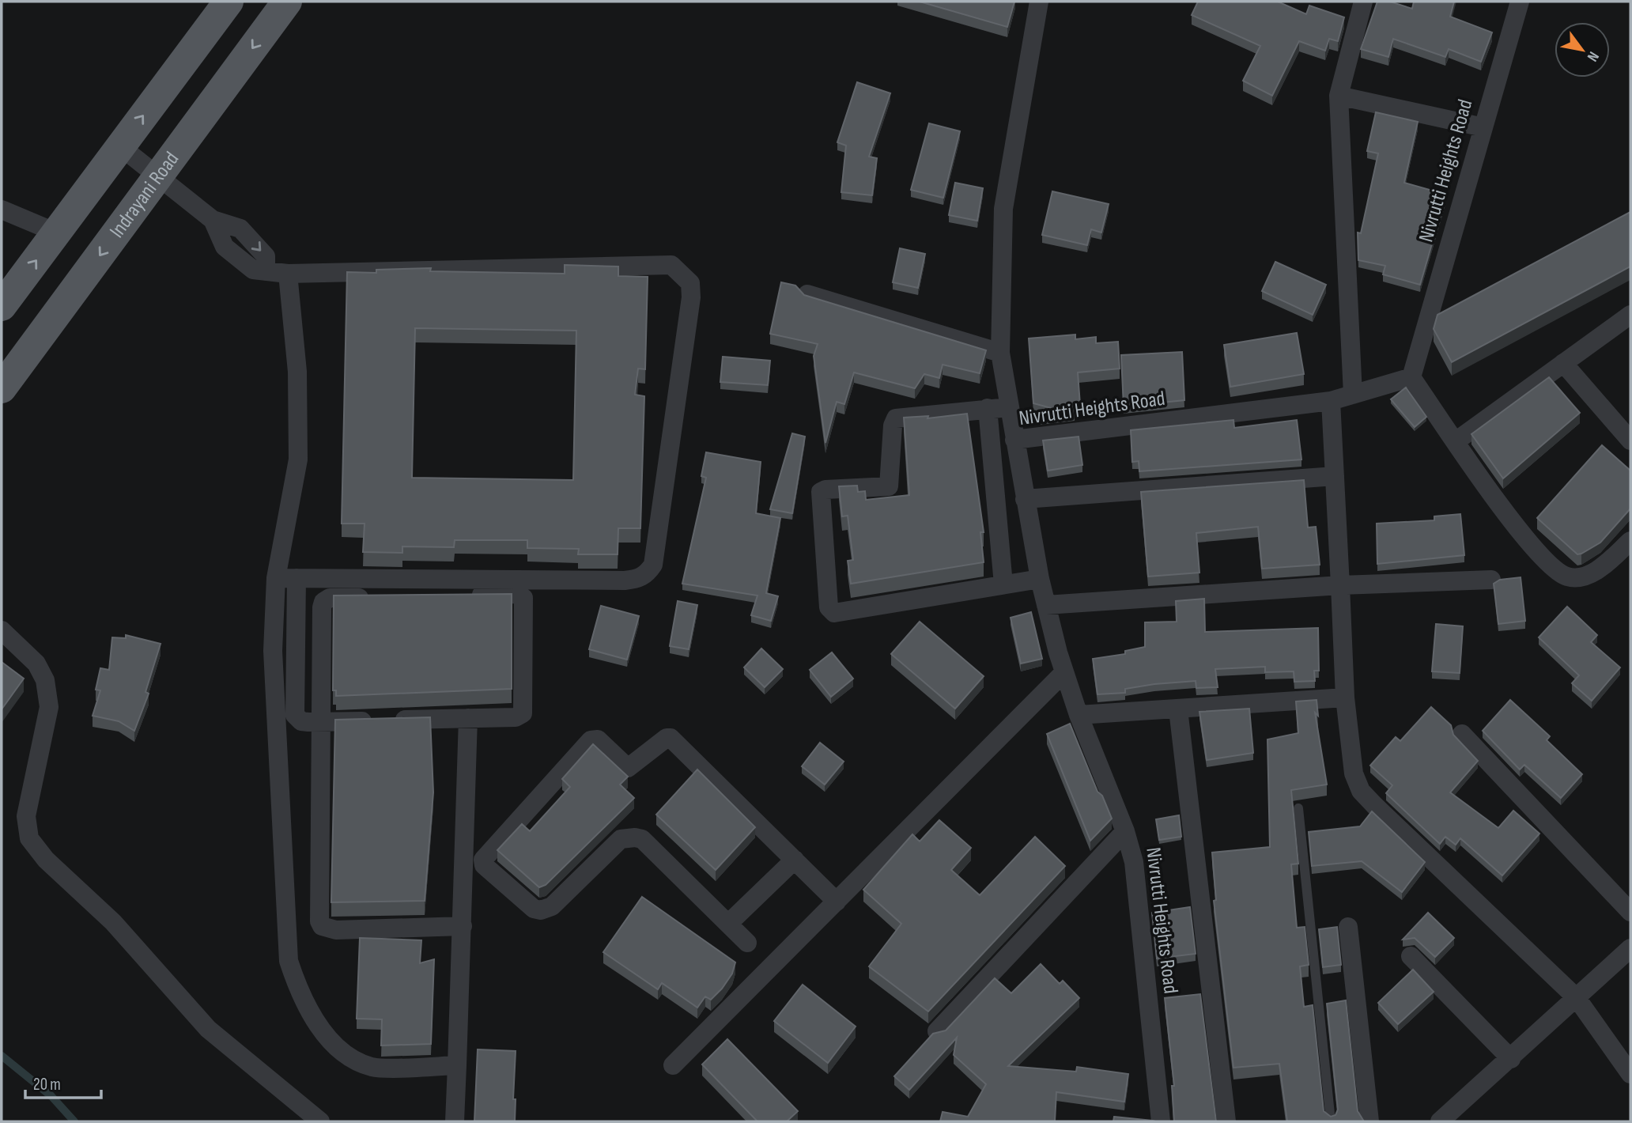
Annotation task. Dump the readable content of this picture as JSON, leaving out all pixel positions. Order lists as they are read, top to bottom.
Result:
{
  "streets": {
    "main road": ["Indrayani Road"],
    "street": ["Nivrutti Heights Road"]
  },
  "scale_bar": "20 m",
  "north": "bottom right"
}
